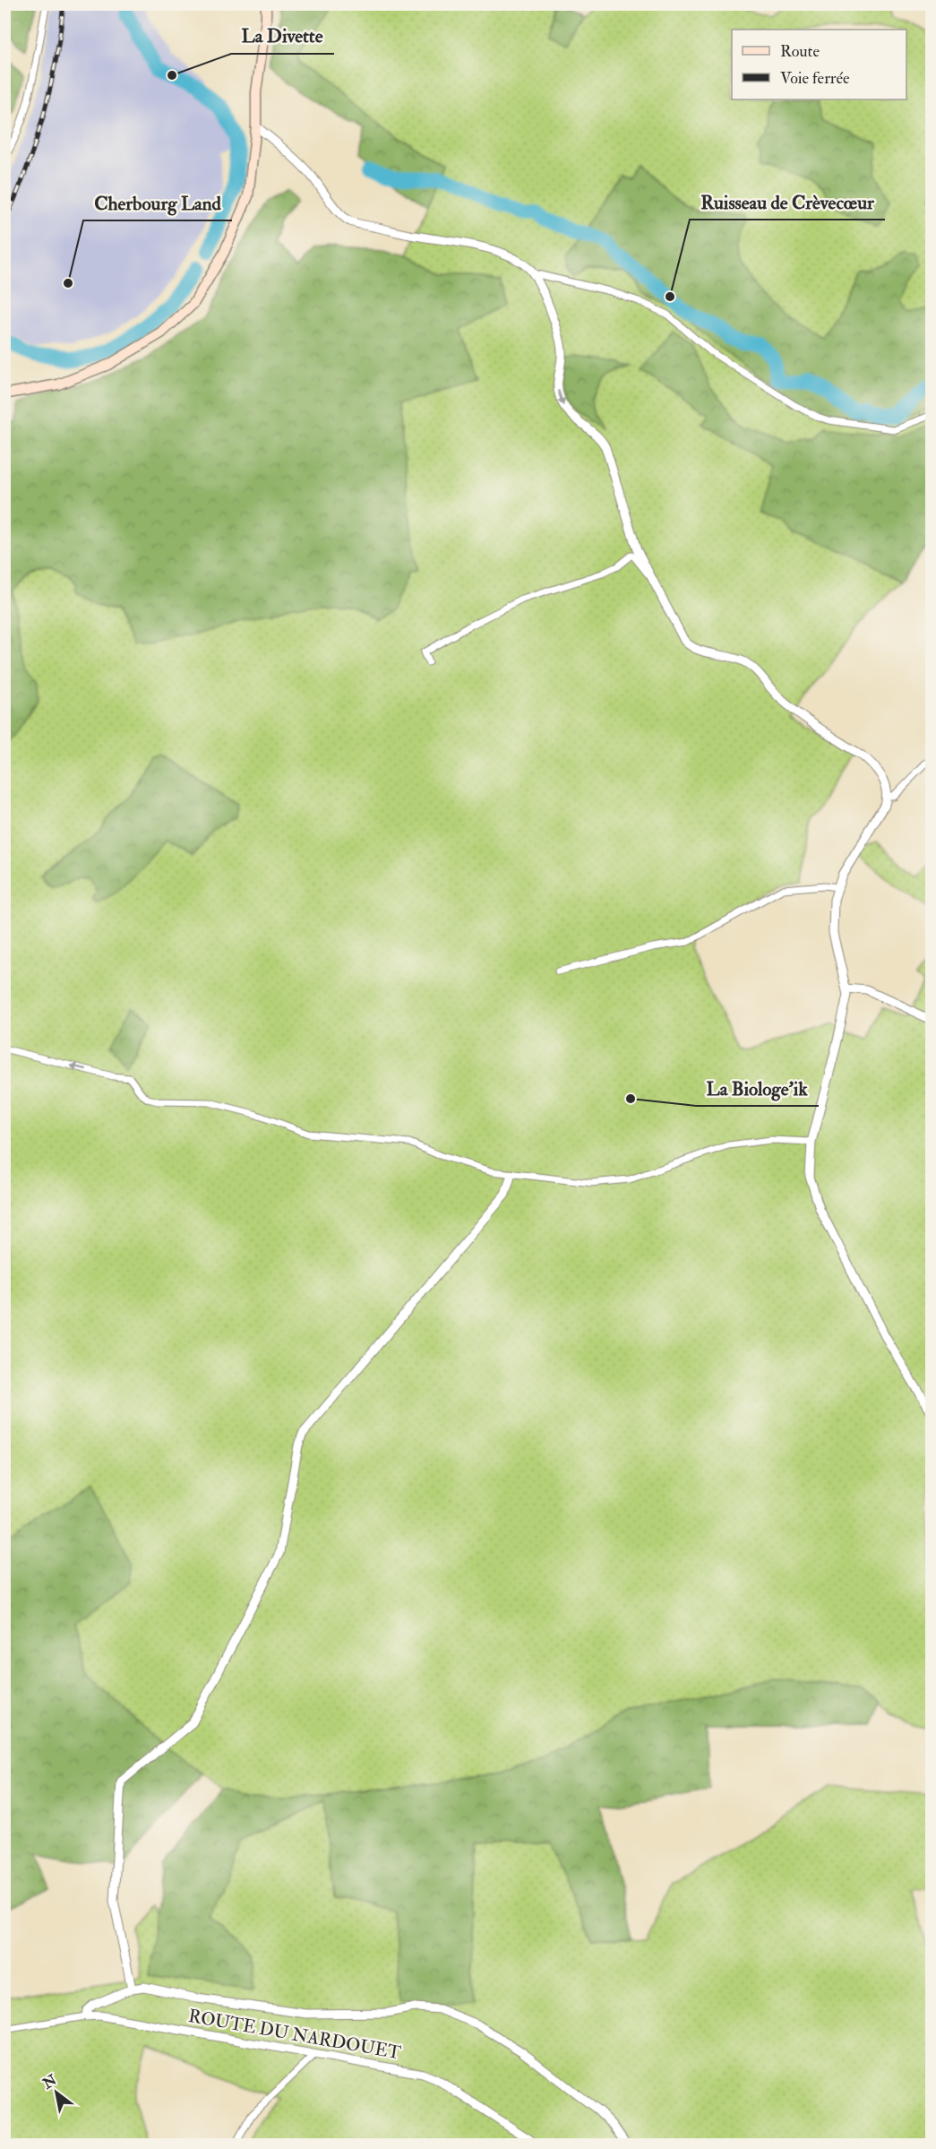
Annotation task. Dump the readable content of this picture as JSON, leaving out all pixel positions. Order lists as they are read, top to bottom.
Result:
{
  "streets": {
    "street": ["ROUTE DU NARDOUET"]
  },
  "places": [
    "La Divette",
    "Cherbourg Land",
    "Ruisseau de Crèvecœur",
    "La Biologe'ik"
  ],
  "legend": ["Route", "Voie ferrée"],
  "north": "top left"
}
